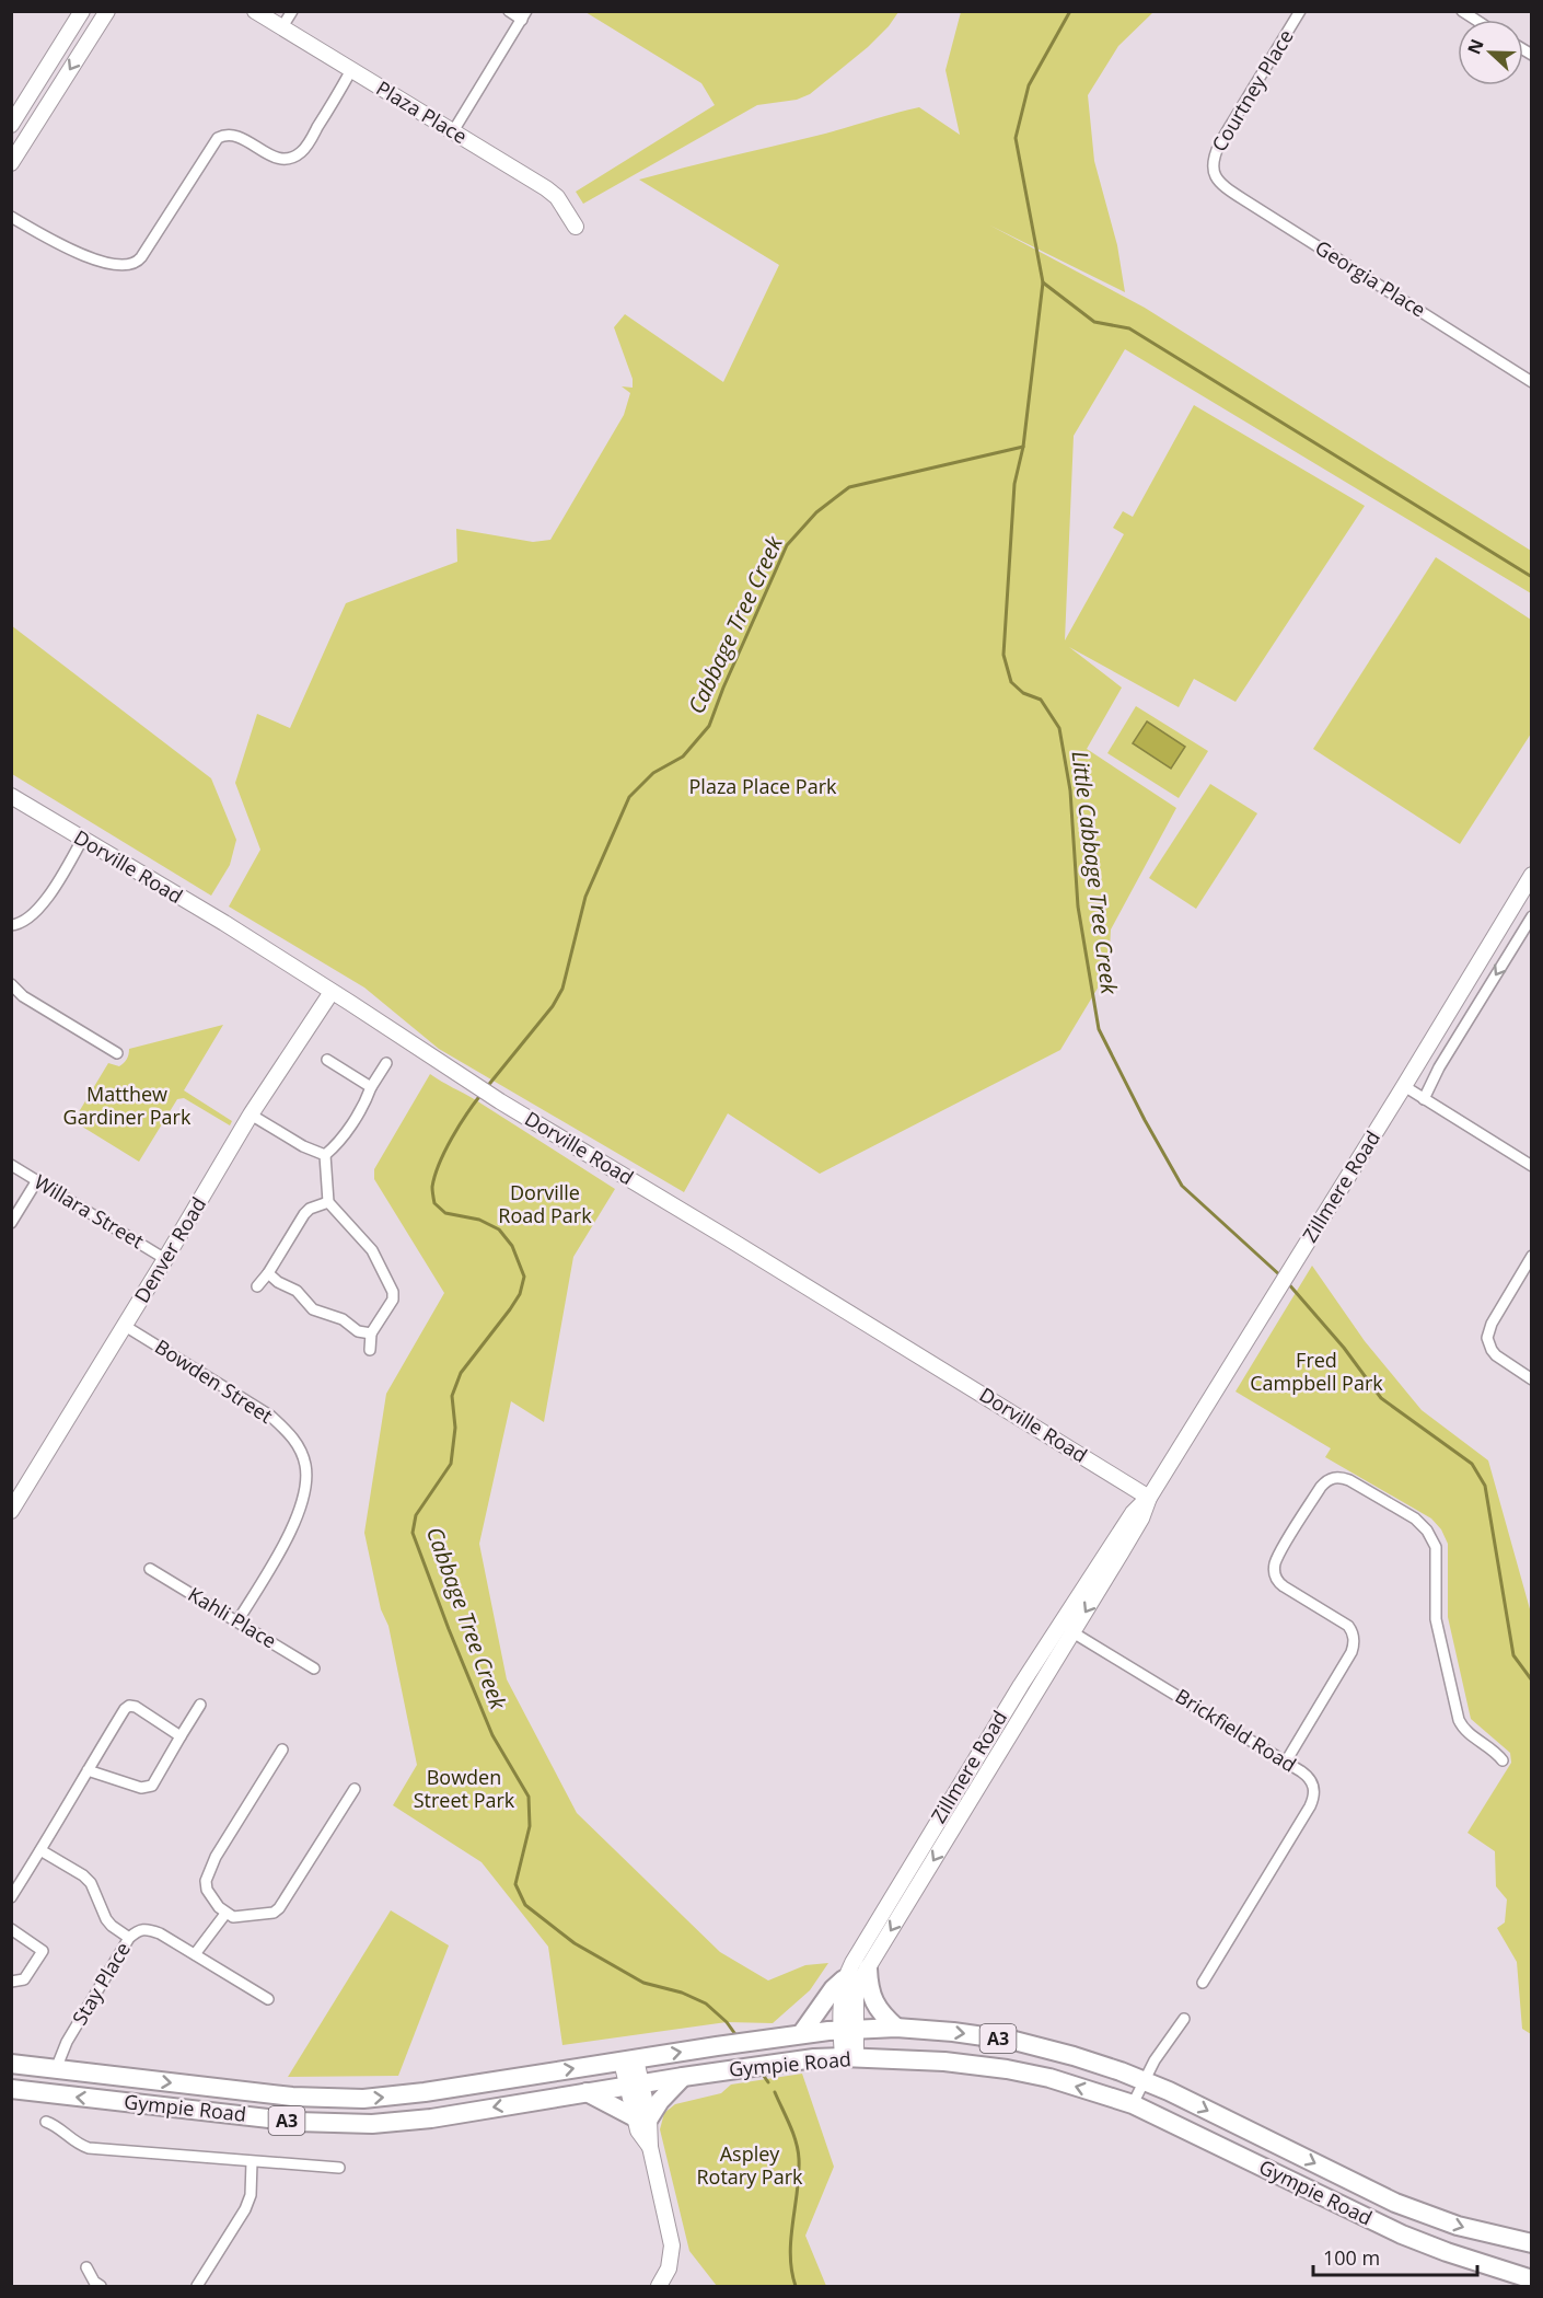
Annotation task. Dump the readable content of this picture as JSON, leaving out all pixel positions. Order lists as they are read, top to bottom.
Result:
{
  "streets": {
    "highway": ["A3", "Gympie Road"],
    "street": [
      "Courtney Place",
      "Plaza Place",
      "Georgia Place",
      "Dorville Road",
      "Zillmere Road",
      "Willara Street",
      "Denver Road",
      "Bowden Street",
      "Kahli Place",
      "Brickfield Road",
      "Stay Place"
    ]
  },
  "crossings": [
    ["Courtney Place", "Georgia Place"],
    ["Dorville Road", "Zillmere Road"],
    ["Dorville Road", "Denver Road"],
    ["Zillmere Road", "Brickfield Road"],
    ["Zillmere Road", "Gympie Road"],
    ["Willara Street", "Denver Road"],
    ["Denver Road", "Bowden Street"],
    ["Bowden Street", "Kahli Place"],
    ["Stay Place", "Gympie Road"]
  ],
  "water": ["Cabbage Tree Creek", "Little Cabbage Tree Creek"],
  "parks": [
    "Plaza Place Park",
    "Matthew Gardiner Park",
    "Dorville Road Park",
    "Fred Campbell Park",
    "Bowden Street Park",
    "Aspley Rotary Park"
  ],
  "scale_bar": "100 m",
  "north": "left"
}
